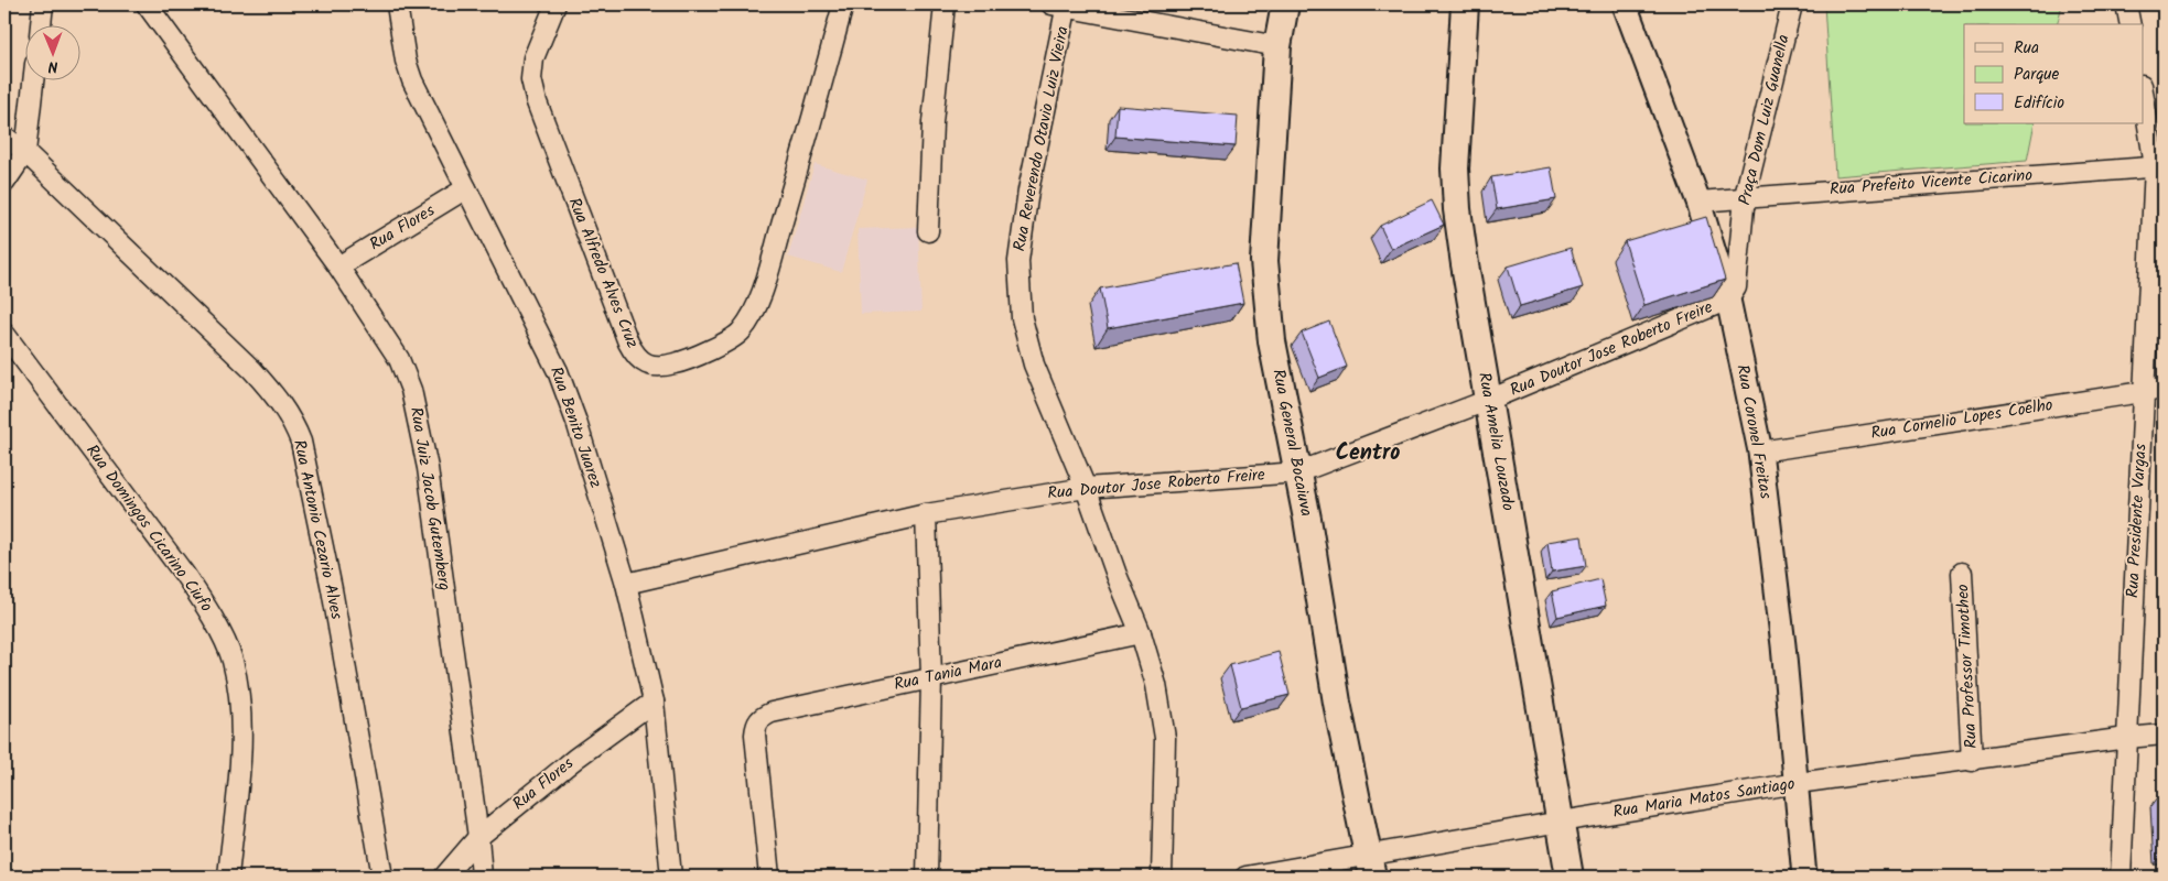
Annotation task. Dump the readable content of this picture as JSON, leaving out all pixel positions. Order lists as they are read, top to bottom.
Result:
{
  "streets": {
    "main road": ["Rua Amelia Louzado", "Rua General Bocaiuva"],
    "street": [
      "Praça Dom Luiz Guanella",
      "Rua Reverendo Otavio Luiz Vieira",
      "Rua Prefeito Vicente Cicarino",
      "Rua Flores",
      "Rua Alfredo Alves Cruz",
      "Rua Doutor Jose Roberto Freire",
      "Rua Cornelio Lopes Coelho",
      "Rua Benito Juarez",
      "Rua Coronel Freitas",
      "Rua Juiz Jacob Gutemberg",
      "Rua Presidente Vargas",
      "Rua Domingos Cicarino Ciufo",
      "Rua Antonio Cezario Alves",
      "Rua Professor Timotheo",
      "Rua Tania Mara",
      "Rua Maria Matos Santiago"
    ]
  },
  "crossings": [
    ["Praça Dom Luiz Guanella", "Rua Prefeito Vicente Cicarino"],
    ["Praça Dom Luiz Guanella", "Rua Doutor Jose Roberto Freire"],
    ["Praça Dom Luiz Guanella", "Rua Coronel Freitas"],
    ["Rua Reverendo Otavio Luiz Vieira", "Rua Doutor Jose Roberto Freire"],
    ["Rua Reverendo Otavio Luiz Vieira", "Rua Tania Mara"],
    ["Rua Prefeito Vicente Cicarino", "Rua Coronel Freitas"],
    ["Rua Prefeito Vicente Cicarino", "Rua Presidente Vargas"],
    ["Rua Flores", "Rua Benito Juarez"],
    ["Rua Flores", "Rua Juiz Jacob Gutemberg"],
    ["Rua Doutor Jose Roberto Freire", "Rua Benito Juarez"],
    ["Rua Doutor Jose Roberto Freire", "Rua Coronel Freitas"],
    ["Rua Doutor Jose Roberto Freire", "Rua Amelia Louzado"],
    ["Rua Doutor Jose Roberto Freire", "Rua General Bocaiuva"],
    ["Rua Cornelio Lopes Coelho", "Rua Coronel Freitas"],
    ["Rua Cornelio Lopes Coelho", "Rua Presidente Vargas"],
    ["Rua Coronel Freitas", "Rua Maria Matos Santiago"],
    ["Rua Amelia Louzado", "Rua Maria Matos Santiago"],
    ["Rua General Bocaiuva", "Rua Maria Matos Santiago"],
    ["Rua Presidente Vargas", "Rua Maria Matos Santiago"],
    ["Rua Professor Timotheo", "Rua Maria Matos Santiago"]
  ],
  "districts": ["Centro"],
  "legend": ["Rua", "Parque", "Edifício"],
  "north": "bottom"
}
